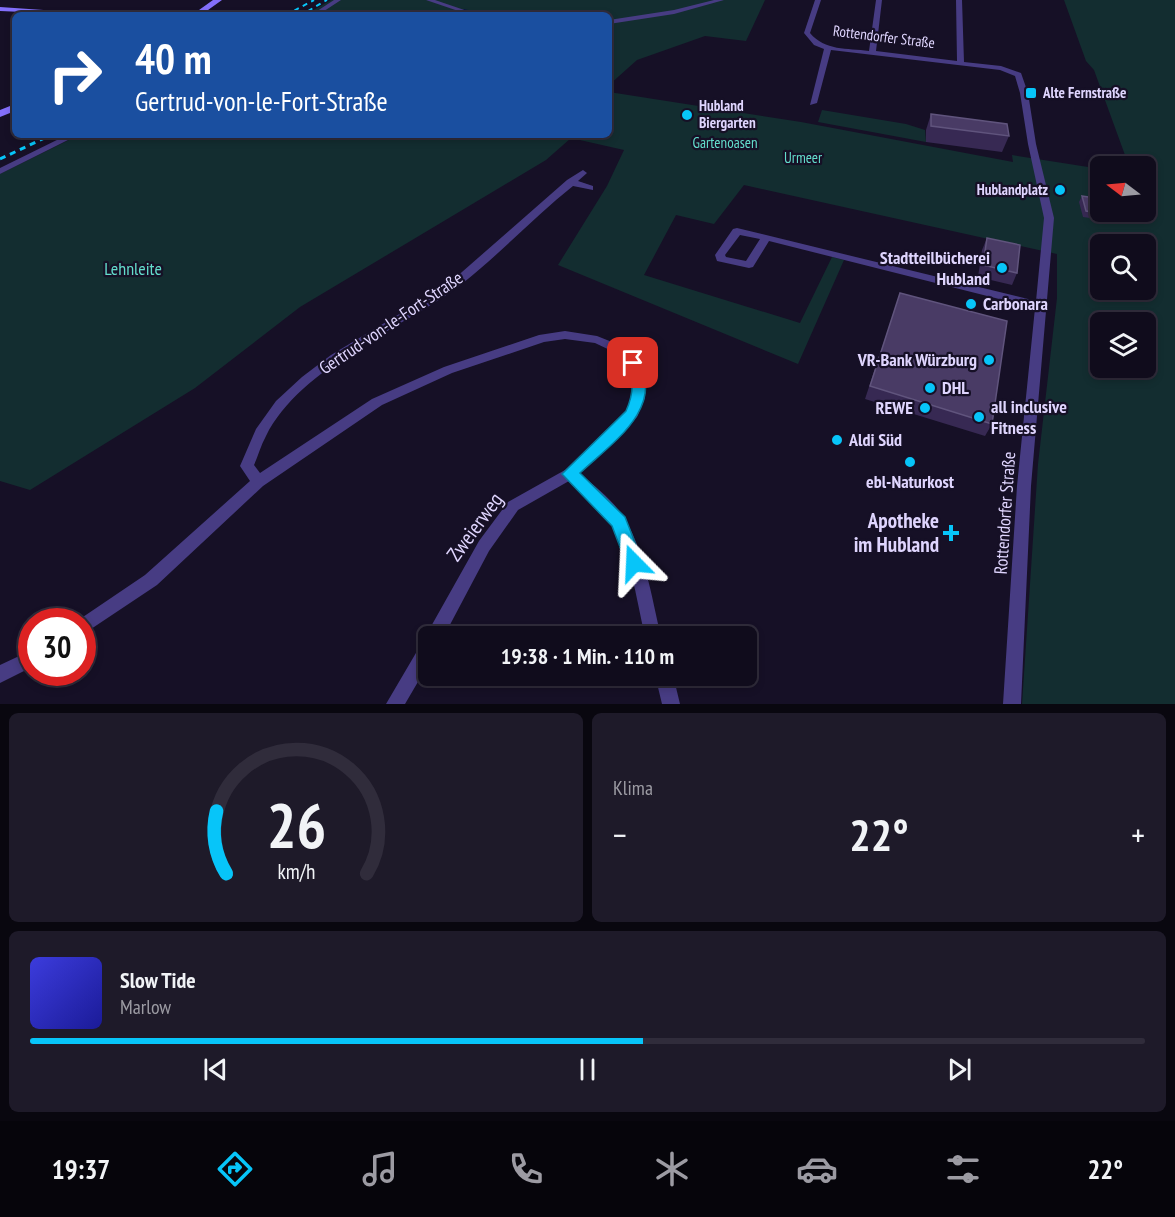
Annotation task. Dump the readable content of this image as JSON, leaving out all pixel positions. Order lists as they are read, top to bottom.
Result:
{
  "streets": {
    "street": ["Rottendorfer Straße", "Gertrud-von-le-Fort-Straße", "Zweierweg"]
  },
  "parks": ["Gartenoasen", "Urmeer", "Lehnleite"],
  "places": {
    "transit": ["Alte Fernstraße"],
    "other": [
      "Hubland Biergarten",
      "Hublandplatz",
      "Stadtteilbücherei Hubland",
      "Carbonara",
      "VR-Bank Würzburg",
      "DHL",
      "REWE",
      "all inclusive Fitness",
      "Aldi Süd",
      "ebl-Naturkost"
    ],
    "health": ["Apotheke im Hubland"]
  },
  "north": "left",
  "page": {
    "turn": ["40 m", "Gertrud-von-le-Fort-Straße"],
    "limit": "30",
    "trip": "19:38 · 1 Min. · 110 m",
    "tile": "Klima",
    "heat": ["−", "22°", "+"],
    "song": ["Slow Tide", "Marlow"],
    "tabs": ["19:37", "22°"],
    "gauge": ["26", "km/h"]
  }
}
